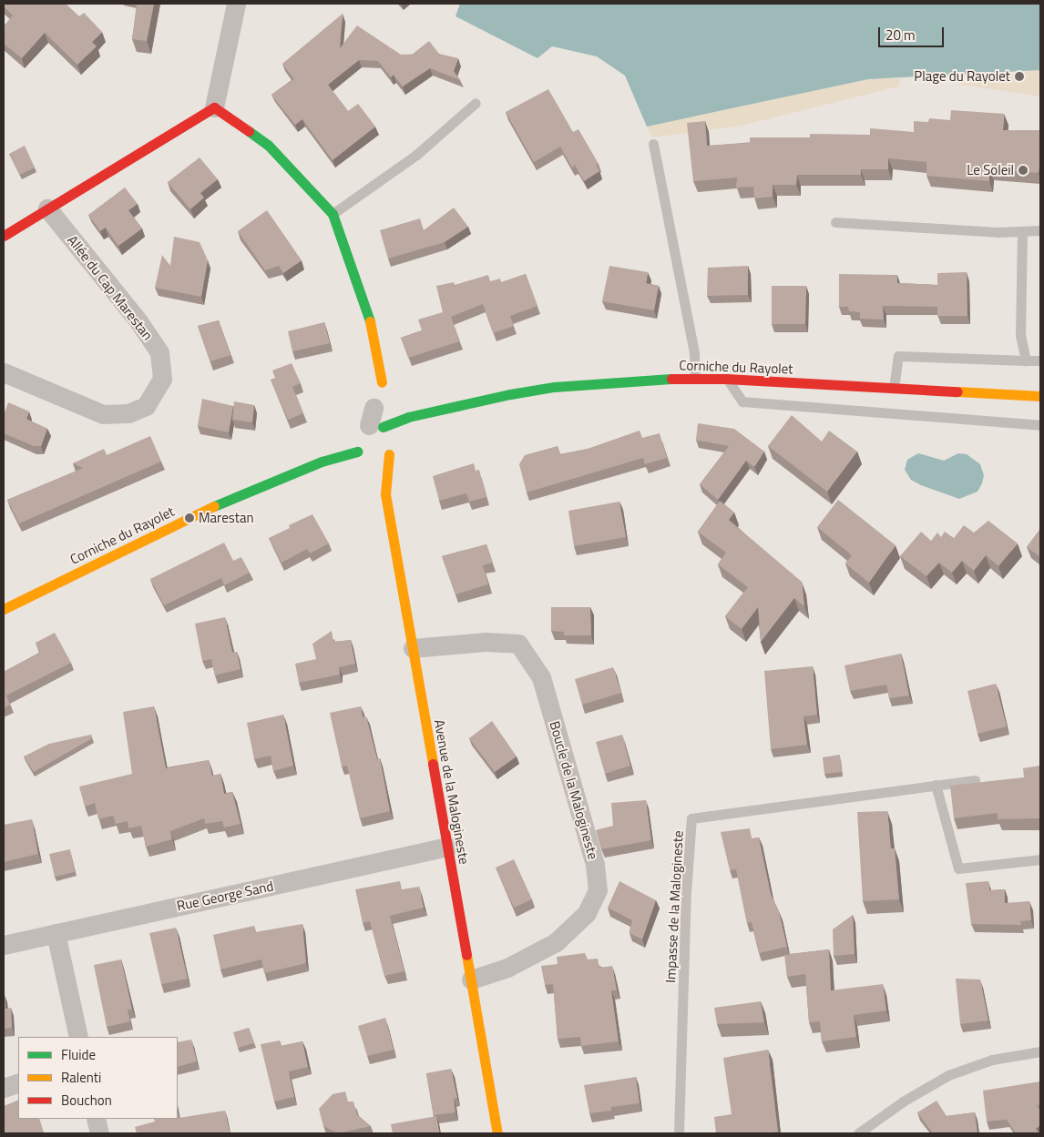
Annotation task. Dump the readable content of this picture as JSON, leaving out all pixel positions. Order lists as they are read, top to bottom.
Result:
{
  "streets": {
    "street": [
      "Allée du Cap Marestan",
      "Corniche du Rayolet",
      "Boucle de la Malogineste",
      "Avenue de la Malogineste",
      "Rue George Sand"
    ],
    "lane": ["Impasse de la Malogineste"]
  },
  "crossings": [
    ["Boucle de la Malogineste", "Avenue de la Malogineste"],
    ["Avenue de la Malogineste", "Rue George Sand"]
  ],
  "places": ["Plage du Rayolet", "Le Soleil", "Marestan"],
  "legend": ["Fluide", "Ralenti", "Bouchon"],
  "scale_bar": "20 m"
}
